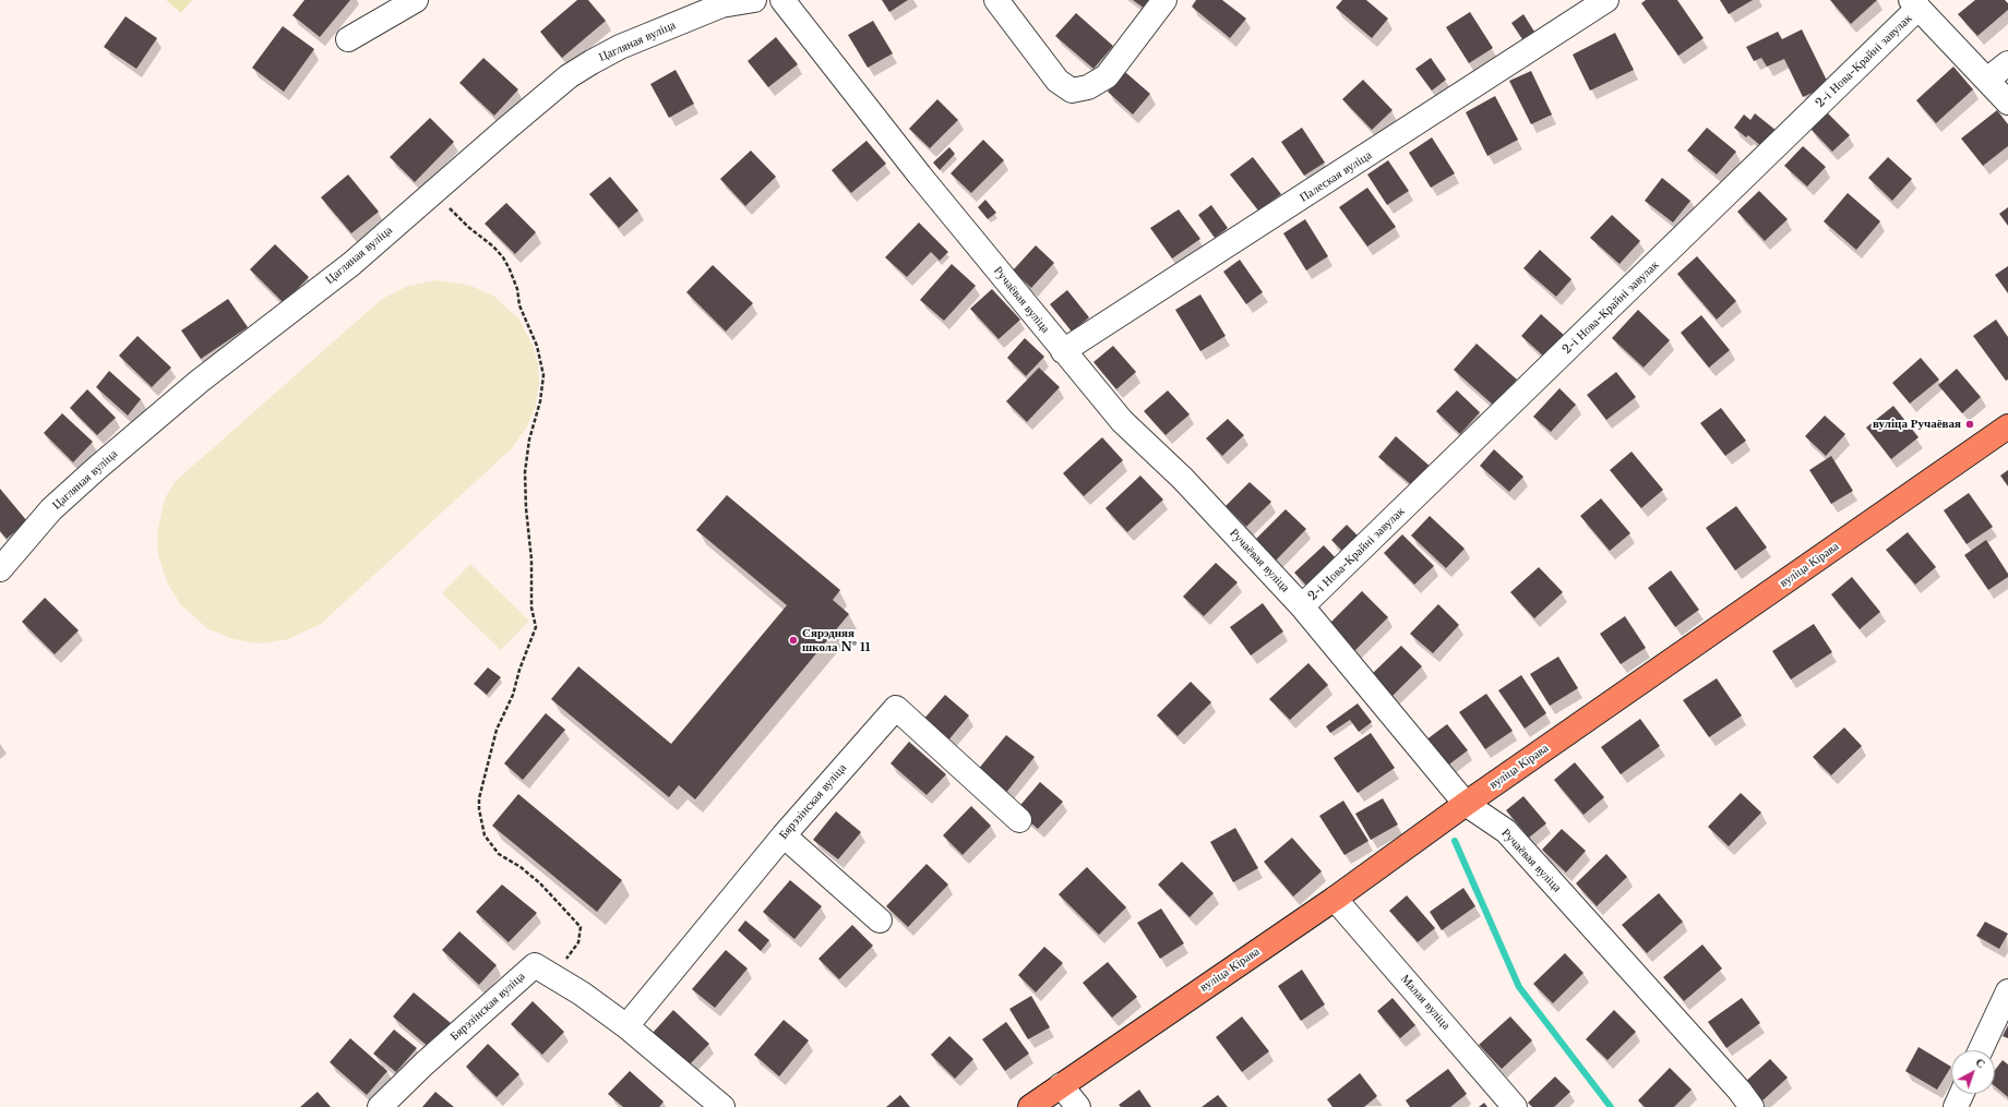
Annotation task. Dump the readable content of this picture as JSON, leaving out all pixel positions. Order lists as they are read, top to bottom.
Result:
{
  "streets": {
    "main road": ["вуліца Кірава"],
    "street": [
      "Цагляная вуліца",
      "2-і Нова-Крайні завулак",
      "Палеская вуліца",
      "Ручаёвая вуліца",
      "Бярэзінская вуліца",
      "Малая вуліца"
    ]
  },
  "crossings": [
    ["2-і Нова-Крайні завулак", "Ручаёвая вуліца"],
    ["Палеская вуліца", "Ручаёвая вуліца"],
    ["Ручаёвая вуліца", "вуліца Кірава"],
    ["вуліца Кірава", "Малая вуліца"]
  ],
  "places": ["вуліца Ручаёвая", "Сярэдняя школа № 11"],
  "north": "top right"
}
